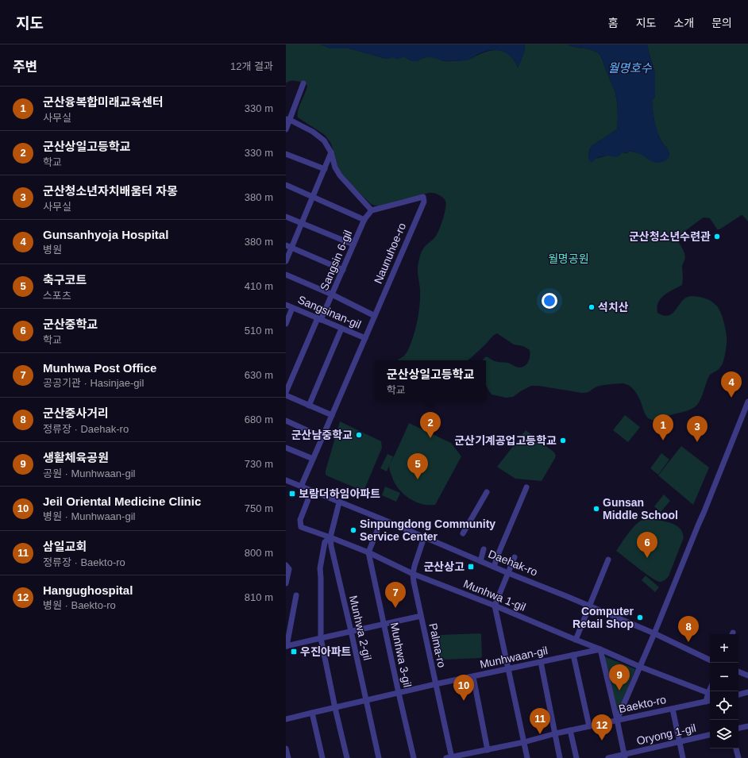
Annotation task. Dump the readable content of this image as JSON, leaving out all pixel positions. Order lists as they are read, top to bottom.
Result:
{
  "streets": {
    "street": [
      "Naunuhoe-ro",
      "Sangsin 6-gil",
      "Sangsinan-gil",
      "Daehak-ro",
      "Munhwa 1-gil",
      "Munhwa 2-gil",
      "Palma-ro",
      "Munhwa 3-gil",
      "Munhwaan-gil",
      "Baekto-ro",
      "Oryong 1-gil"
    ]
  },
  "crossings": [
    ["Naunuhoe-ro", "Sangsin 6-gil"],
    ["Naunuhoe-ro", "Sangsinan-gil"],
    ["Naunuhoe-ro", "Daehak-ro"],
    ["Sangsin 6-gil", "Sangsinan-gil"],
    ["Daehak-ro", "Munhwa 1-gil"],
    ["Daehak-ro", "Munhwa 2-gil"],
    ["Daehak-ro", "Palma-ro"],
    ["Munhwa 1-gil", "Munhwa 2-gil"],
    ["Munhwa 1-gil", "Palma-ro"],
    ["Munhwa 1-gil", "Munhwa 3-gil"],
    ["Munhwa 1-gil", "Munhwaan-gil"],
    ["Munhwa 2-gil", "Munhwaan-gil"],
    ["Palma-ro", "Munhwaan-gil"],
    ["Palma-ro", "Baekto-ro"],
    ["Munhwa 3-gil", "Munhwaan-gil"]
  ],
  "water": ["월명호수"],
  "parks": ["월명공원"],
  "places": {
    "other": [
      "군산청소년수련관",
      "석치산",
      "군산남중학교",
      "군산기계공업고등학교",
      "Gunsan Middle School",
      "Sinpungdong Community Service Center",
      "Computer Retail Shop"
    ],
    "transit": ["보람더하임아파트", "군산상고", "우진아파트"]
  },
  "page": {
    "header": "지도",
    "nav": [
      "홈",
      "지도",
      "소개",
      "문의"
    ],
    "heading": ["주변", "12개 결과"],
    "list": [
      {
        "mark": "1",
        "name": "군산융복합미래교육센터",
        "note": "사무실",
        "value": "330 m"
      },
      {
        "mark": "2",
        "name": "군산상일고등학교",
        "note": "학교",
        "value": "330 m"
      },
      {
        "mark": "3",
        "name": "군산청소년자치배움터 자몽",
        "note": "사무실",
        "value": "380 m"
      },
      {
        "mark": "4",
        "name": "Gunsanhyoja Hospital",
        "note": "병원",
        "value": "380 m"
      },
      {
        "mark": "5",
        "name": "축구코트",
        "note": "스포츠",
        "value": "410 m"
      },
      {
        "mark": "6",
        "name": "군산중학교",
        "note": "학교",
        "value": "510 m"
      },
      {
        "mark": "7",
        "name": "Munhwa Post Office",
        "note": "공공기관 · Hasinjae-gil",
        "value": "630 m"
      },
      {
        "mark": "8",
        "name": "군산중사거리",
        "note": "정류장 · Daehak-ro",
        "value": "680 m"
      },
      {
        "mark": "9",
        "name": "생활체육공원",
        "note": "공원 · Munhwaan-gil",
        "value": "730 m"
      },
      {
        "mark": "10",
        "name": "Jeil Oriental Medicine Clinic",
        "note": "병원 · Munhwaan-gil",
        "value": "750 m"
      },
      {
        "mark": "11",
        "name": "삼일교회",
        "note": "정류장 · Baekto-ro",
        "value": "800 m"
      },
      {
        "mark": "12",
        "name": "Hangughospital",
        "note": "병원 · Baekto-ro",
        "value": "810 m"
      }
    ],
    "popup": ["군산상일고등학교", "학교"],
    "pins": [
      "4",
      "2",
      "1",
      "3",
      "5",
      "6",
      "7",
      "8",
      "9",
      "10",
      "11",
      "12"
    ],
    "map_buttons": ["+", "−"]
  }
}
